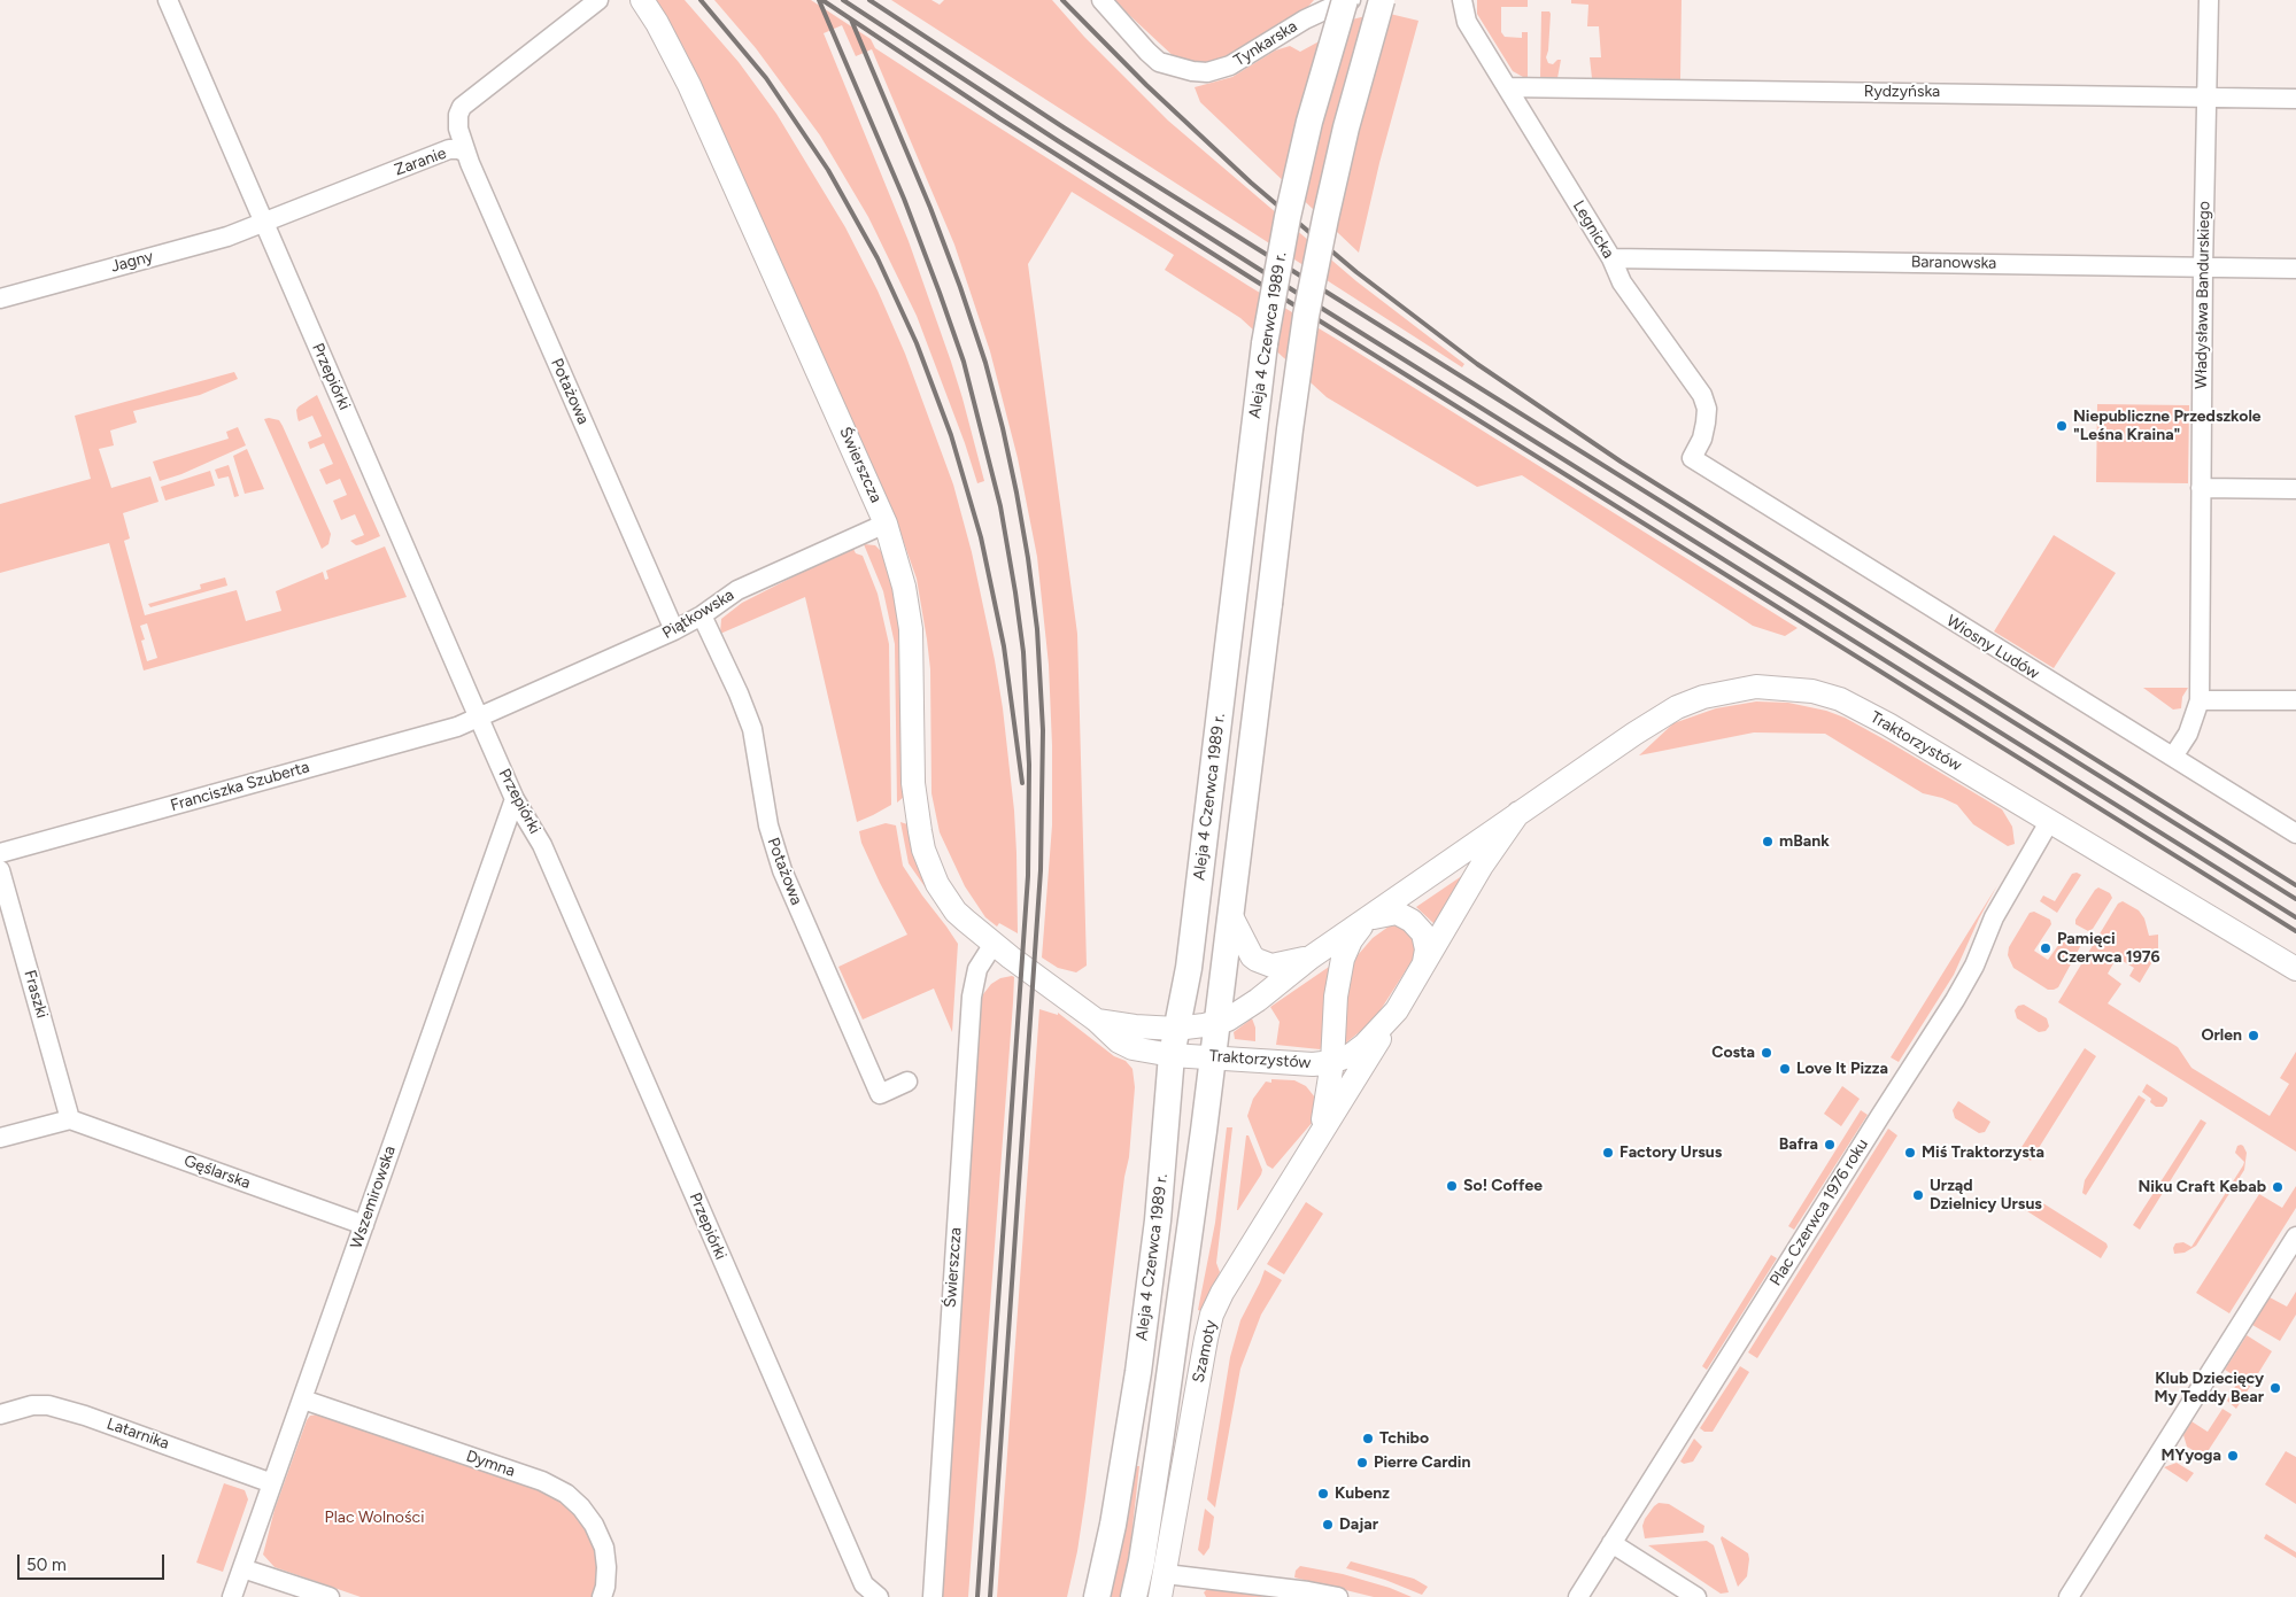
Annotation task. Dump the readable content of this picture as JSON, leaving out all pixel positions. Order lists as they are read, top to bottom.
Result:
{
  "streets": {
    "main road": ["Aleja 4 Czerwca 1989 r."],
    "street": [
      "Tynkarska",
      "Rydzyńska",
      "Zaranie",
      "Legnicka",
      "Jagny",
      "Baranowska",
      "Władysława Bandurskiego",
      "Przepiórki",
      "Potażowa",
      "Świerszcza",
      "Piątkowska",
      "Wiosny Ludów",
      "Traktorzystów",
      "Franciszka Szuberta",
      "Fraszki",
      "Gęślarska",
      "Wszemirowska",
      "Plac Czerwca 1976 roku",
      "Szamoty",
      "Latarnika",
      "Dymna"
    ]
  },
  "crossings": [
    ["Rydzyńska", "Legnicka"],
    ["Rydzyńska", "Władysława Bandurskiego"],
    ["Zaranie", "Jagny"],
    ["Zaranie", "Przepiórki"],
    ["Zaranie", "Potażowa"],
    ["Legnicka", "Baranowska"],
    ["Legnicka", "Wiosny Ludów"],
    ["Jagny", "Przepiórki"],
    ["Baranowska", "Władysława Bandurskiego"],
    ["Władysława Bandurskiego", "Wiosny Ludów"],
    ["Aleja 4 Czerwca 1989 r.", "Traktorzystów"],
    ["Przepiórki", "Piątkowska"],
    ["Przepiórki", "Franciszka Szuberta"],
    ["Przepiórki", "Wszemirowska"],
    ["Potażowa", "Piątkowska"],
    ["Świerszcza", "Piątkowska"],
    ["Świerszcza", "Traktorzystów"],
    ["Piątkowska", "Franciszka Szuberta"],
    ["Traktorzystów", "Plac Czerwca 1976 roku"],
    ["Traktorzystów", "Szamoty"],
    ["Fraszki", "Gęślarska"],
    ["Gęślarska", "Wszemirowska"],
    ["Wszemirowska", "Latarnika"],
    ["Wszemirowska", "Dymna"]
  ],
  "parks": ["Plac Wolności"],
  "places": [
    "Niepubliczne Przedszkole \"Leśna Kraina\"",
    "mBank",
    "Pamięci Czerwca 1976",
    "Orlen",
    "Costa",
    "Love It Pizza",
    "Bafra",
    "Factory Ursus",
    "Miś Traktorzysta",
    "So! Coffee",
    "Niku Craft Kebab",
    "Urząd Dzielnicy Ursus",
    "Klub Dziecięcy My Teddy Bear",
    "Tchibo",
    "MYyoga",
    "Pierre Cardin",
    "Kubenz",
    "Dajar"
  ],
  "scale_bar": "50 m"
}
